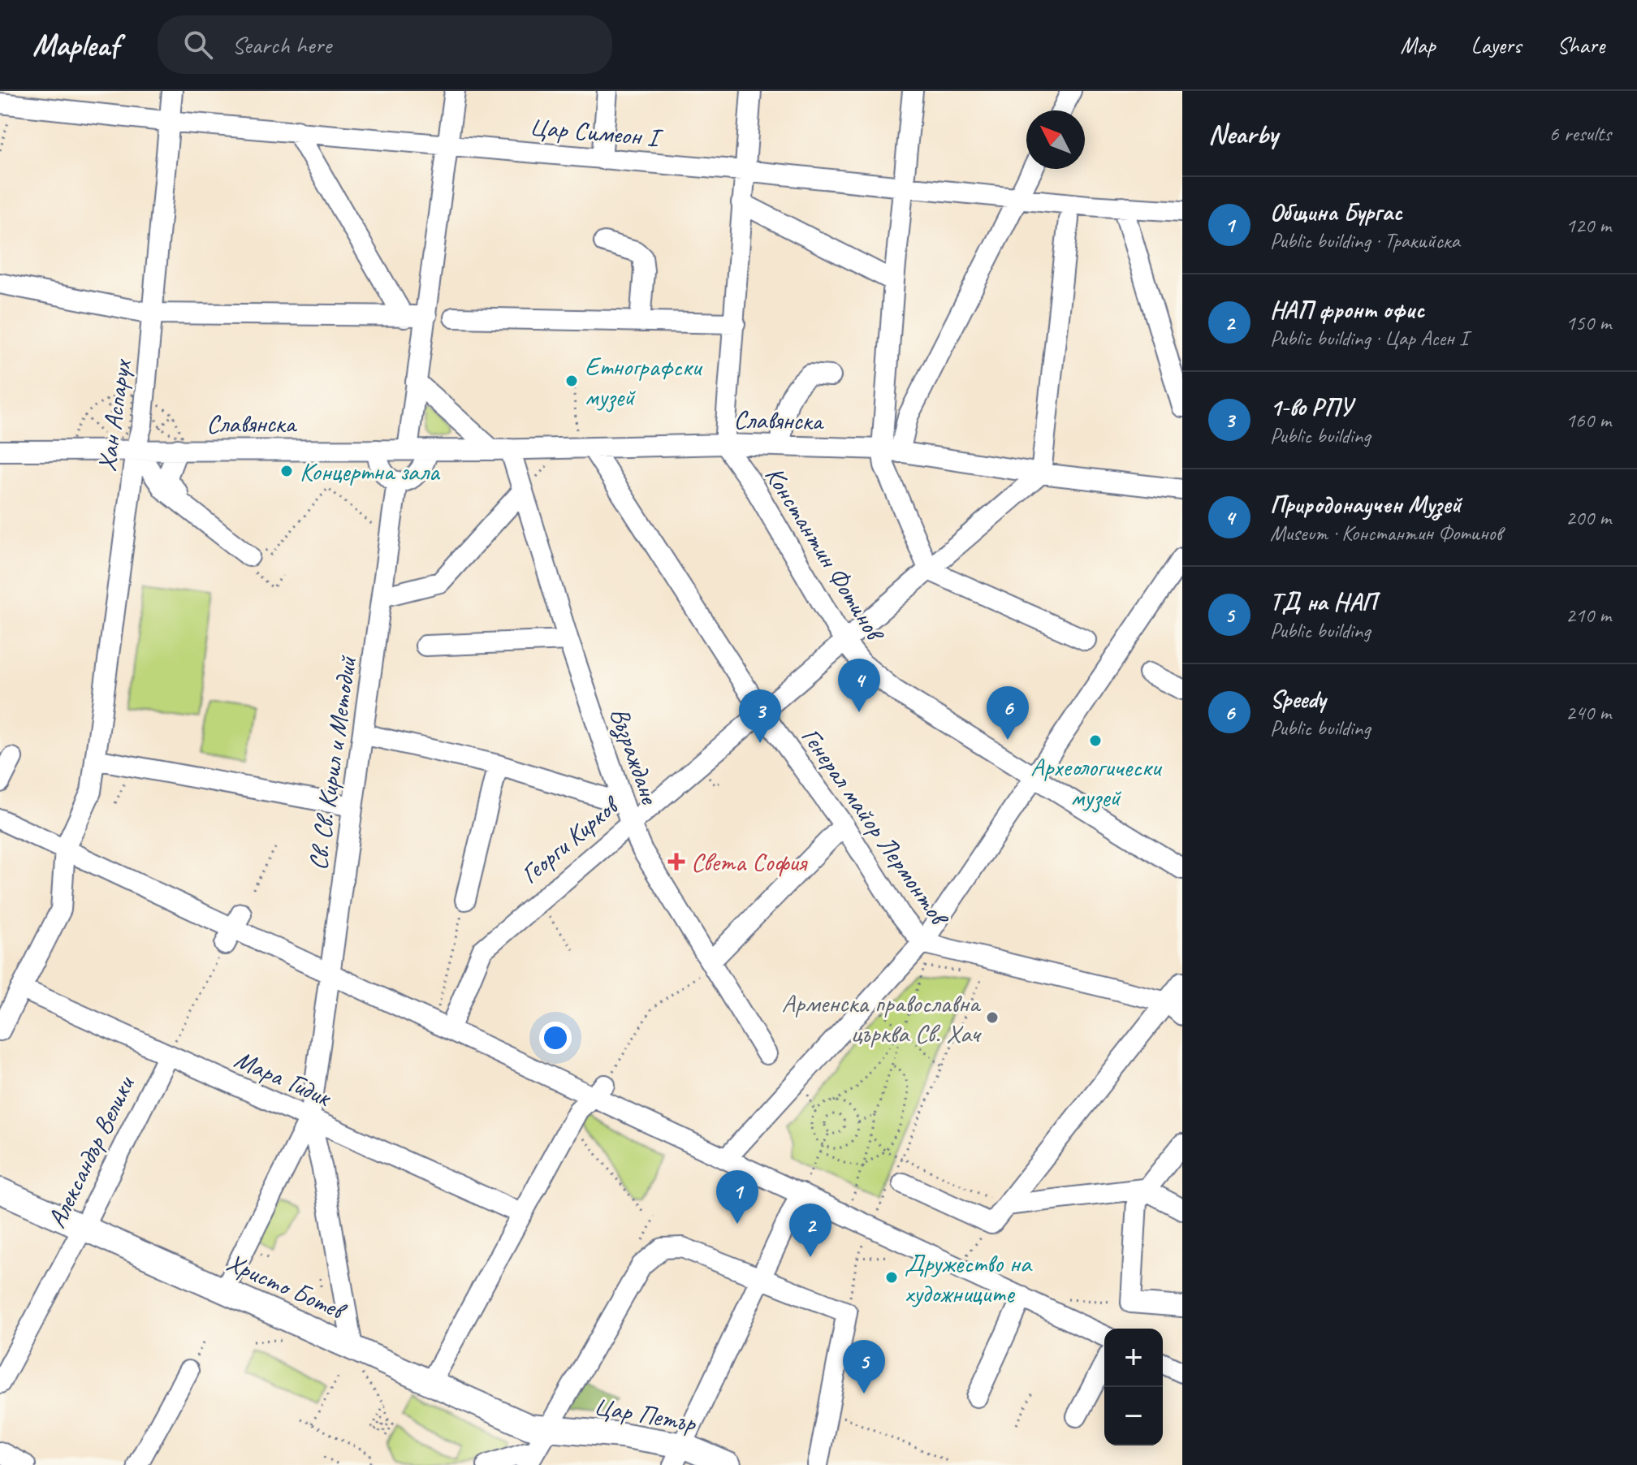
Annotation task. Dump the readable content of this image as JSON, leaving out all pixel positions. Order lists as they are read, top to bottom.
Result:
{
  "streets": {
    "main road": ["Христо Ботев", "Цар Петър"],
    "street": [
      "Цар Симеон I",
      "Хан Аспарух",
      "Славянска",
      "Константин Фотинов",
      "Възраждане",
      "Св. Св. Кирил и Методий",
      "Генерал майор Лермонтов",
      "Георги Кирков",
      "Мара Гидик",
      "Александър Велики"
    ]
  },
  "crossings": [
    ["Цар Симеон I", "Хан Аспарух"],
    ["Хан Аспарух", "Славянска"],
    ["Славянска", "Константин Фотинов"],
    ["Славянска", "Възраждане"],
    ["Славянска", "Генерал майор Лермонтов"],
    ["Славянска", "Георги Кирков"],
    ["Константин Фотинов", "Георги Кирков"],
    ["Възраждане", "Георги Кирков"],
    ["Св. Св. Кирил и Методий", "Мара Гидик"],
    ["Генерал майор Лермонтов", "Георги Кирков"],
    ["Мара Гидик", "Александър Велики"],
    ["Александър Велики", "Христо Ботев"],
    ["Христо Ботев", "Цар Петър"]
  ],
  "places": {
    "other": [
      "Етнографски музей",
      "Концертна зала",
      "Археологически музей",
      "Арменска православна църква Св. Хач",
      "Дружество на художниците"
    ],
    "health": ["Света София"]
  },
  "north": "top left",
  "page": {
    "header": "Mapleaf",
    "search": "Search here",
    "nav": ["Map", "Layers", "Share"],
    "heading": ["Nearby", "6 results"],
    "list": [
      {
        "mark": "1",
        "name": "Община Бургас",
        "note": "Public building · Тракийска",
        "value": "120 m"
      },
      {
        "mark": "2",
        "name": "НАП фронт офис",
        "note": "Public building · Цар Асен I",
        "value": "150 m"
      },
      {
        "mark": "3",
        "name": "1-во РПУ",
        "note": "Public building",
        "value": "160 m"
      },
      {
        "mark": "4",
        "name": "Природонаучен Музей",
        "note": "Museum · Константин Фотинов",
        "value": "200 m"
      },
      {
        "mark": "5",
        "name": "ТД на НАП",
        "note": "Public building",
        "value": "210 m"
      },
      {
        "mark": "6",
        "name": "Speedy",
        "note": "Public building",
        "value": "240 m"
      }
    ],
    "pins": [
      "4",
      "6",
      "3",
      "1",
      "2",
      "5"
    ],
    "map_buttons": ["+", "−"]
  }
}
